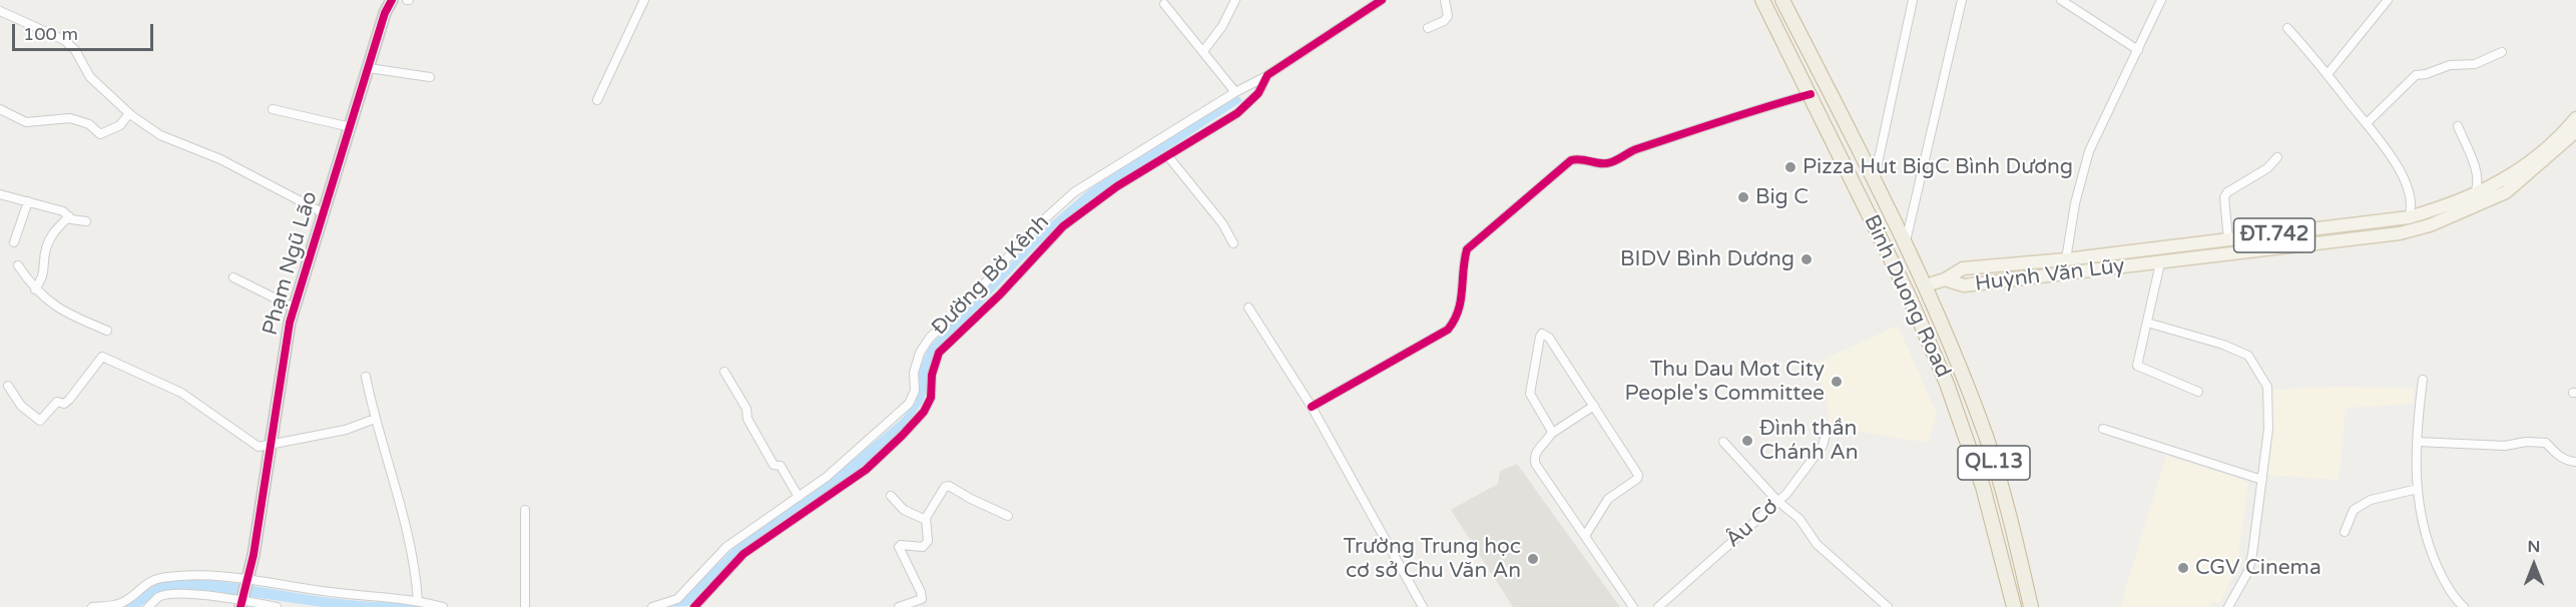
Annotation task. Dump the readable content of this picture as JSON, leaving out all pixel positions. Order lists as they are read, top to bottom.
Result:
{
  "streets": {
    "highway": ["Binh Duong Road", "QL.13"],
    "main road": ["ĐT.742", "Huỳnh Văn Lũy"],
    "street": ["Phạm Ngũ Lão", "Đường Bờ Kênh", "Âu Cơ"]
  },
  "crossings": [
    ["ĐT.742", "Huỳnh Văn Lũy"],
    ["ĐT.742", "Binh Duong Road"]
  ],
  "places": [
    "Pizza Hut BigC Bình Dương",
    "Big C",
    "BIDV Bình Dương",
    "Thu Dau Mot City People's Committee",
    "Đình thần Chánh An",
    "Trường Trung học cơ sở Chu Văn An",
    "CGV Cinema"
  ],
  "scale_bar": "100 m",
  "north": "top"
}
